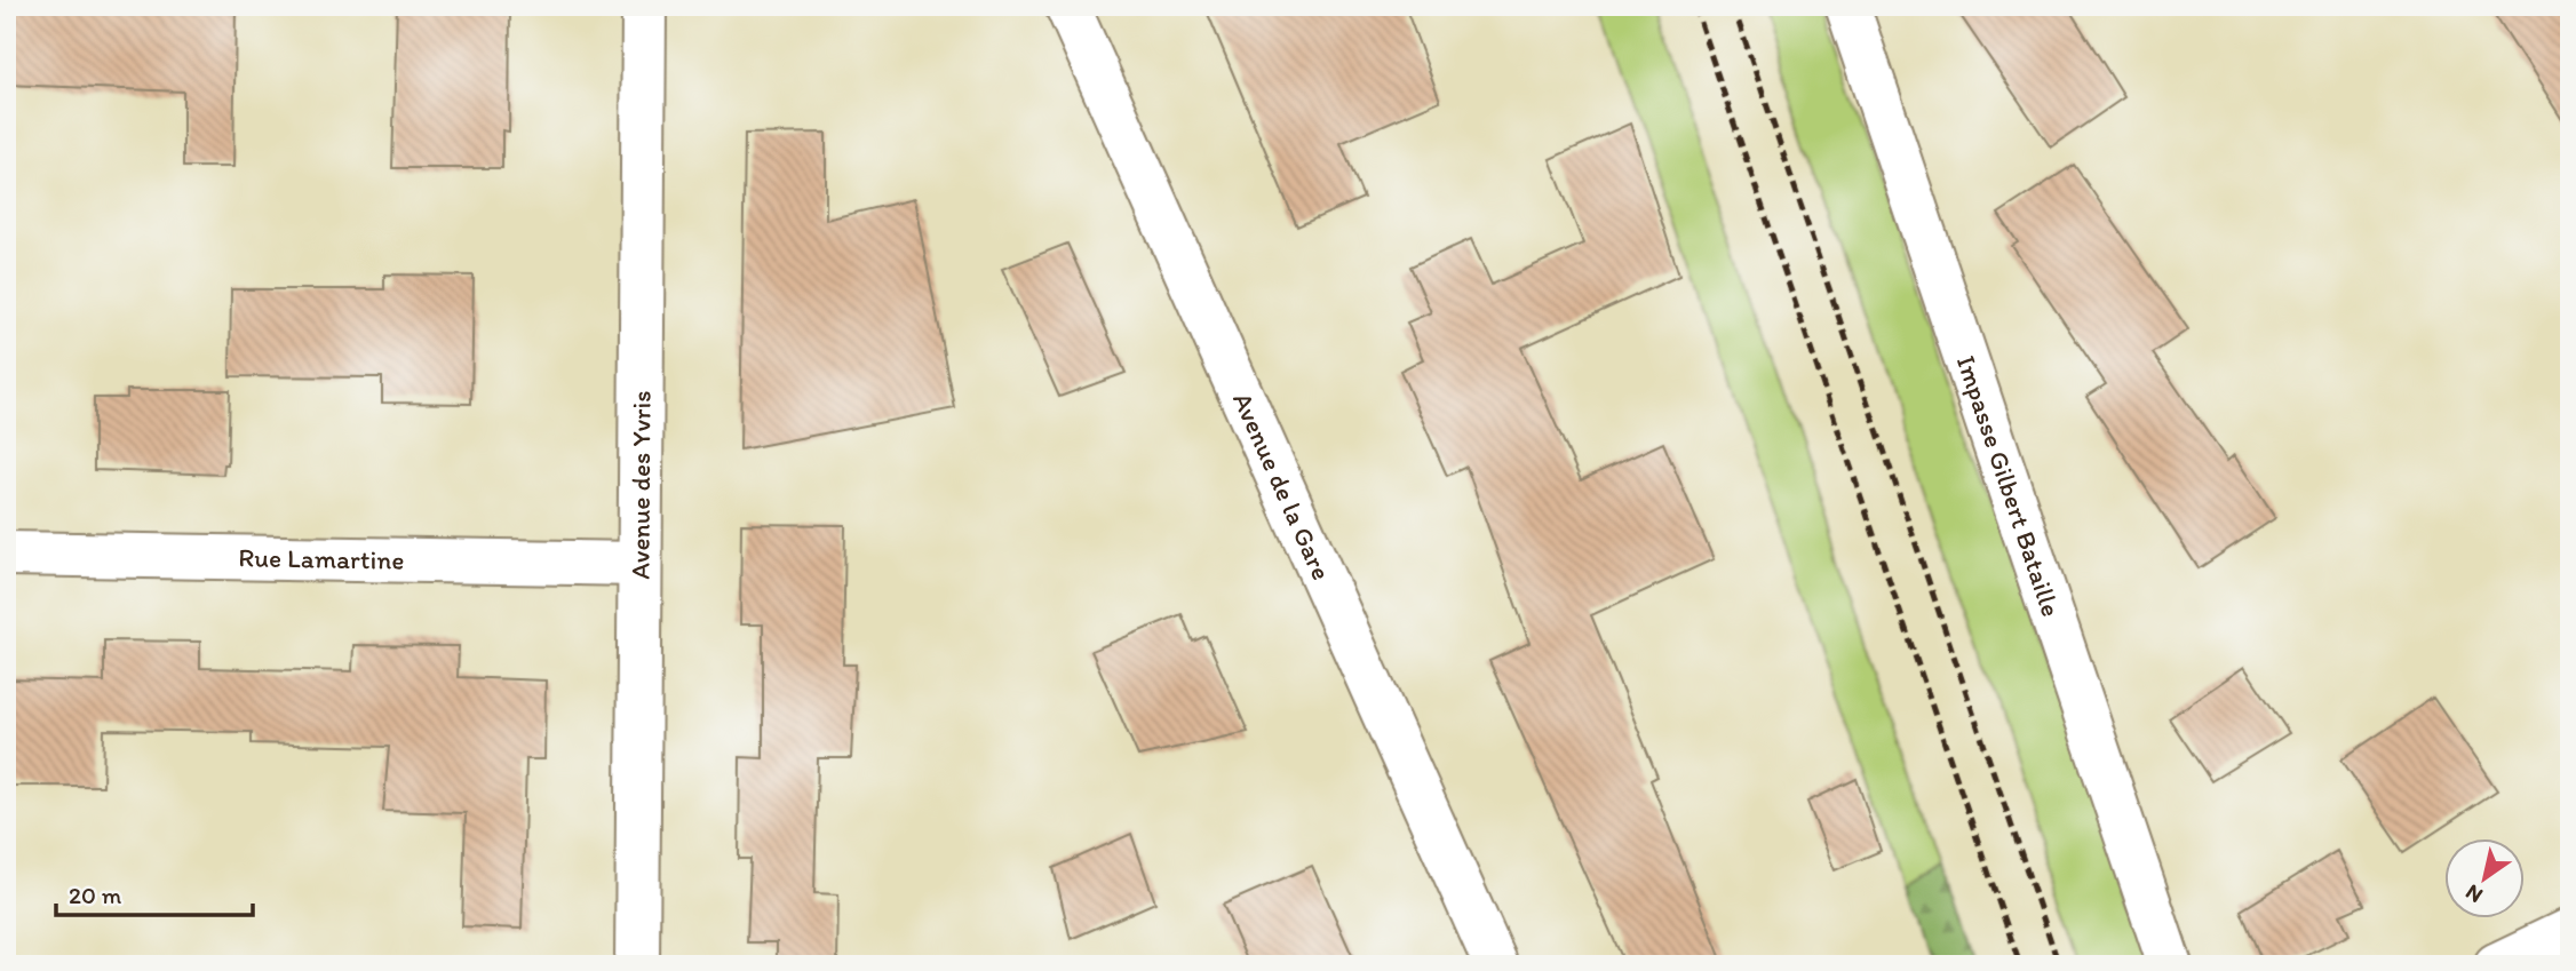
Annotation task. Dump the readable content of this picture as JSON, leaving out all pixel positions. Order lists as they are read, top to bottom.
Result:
{
  "streets": {
    "street": [
      "Impasse Gilbert Bataille",
      "Avenue des Yvris",
      "Avenue de la Gare",
      "Rue Lamartine"
    ]
  },
  "crossings": [
    ["Avenue des Yvris", "Rue Lamartine"]
  ],
  "scale_bar": "20 m",
  "north": "bottom left"
}
